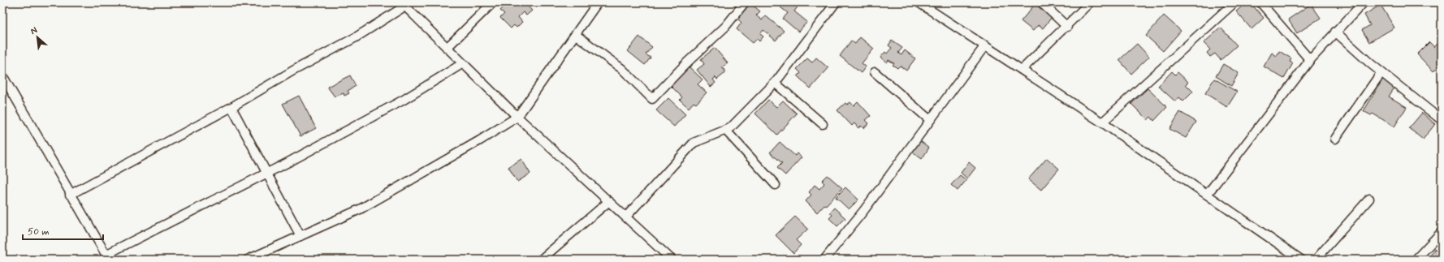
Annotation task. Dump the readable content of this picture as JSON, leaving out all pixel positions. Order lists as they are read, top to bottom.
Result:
{
  "scale_bar": "50 m",
  "north": "top left"
}
